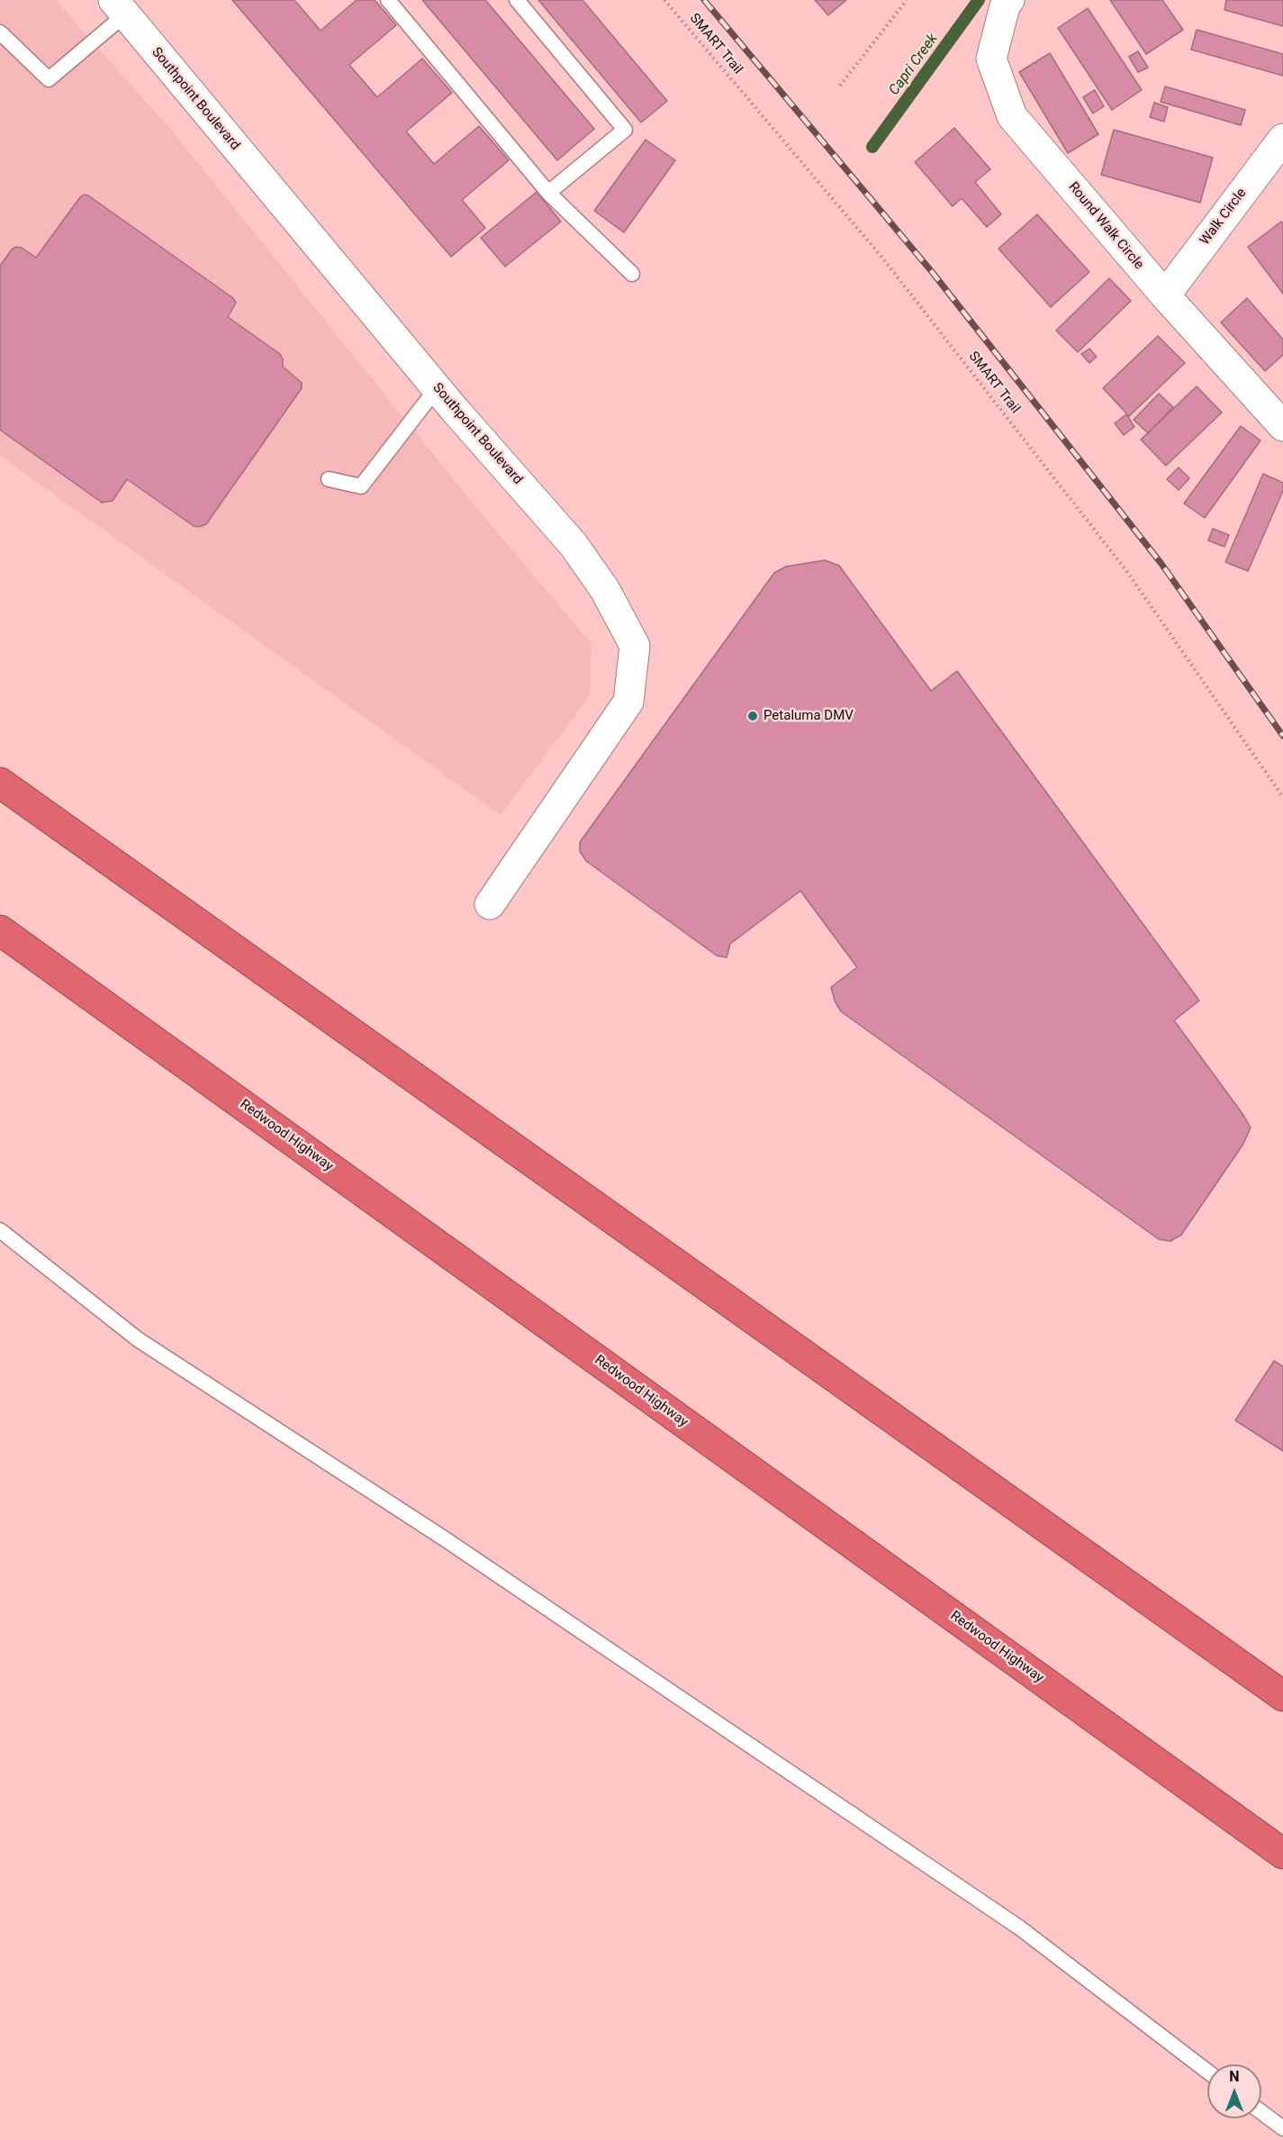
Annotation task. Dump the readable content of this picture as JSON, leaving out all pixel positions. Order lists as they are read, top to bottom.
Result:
{
  "streets": {
    "highway": ["Redwood Highway"],
    "street": ["Southpoint Boulevard", "Walk Circle", "Round Walk Circle"],
    "path": ["SMART Trail"]
  },
  "crossings": [
    ["Walk Circle", "Round Walk Circle"]
  ],
  "water": ["Capri Creek"],
  "places": ["Petaluma DMV"],
  "north": "top"
}
